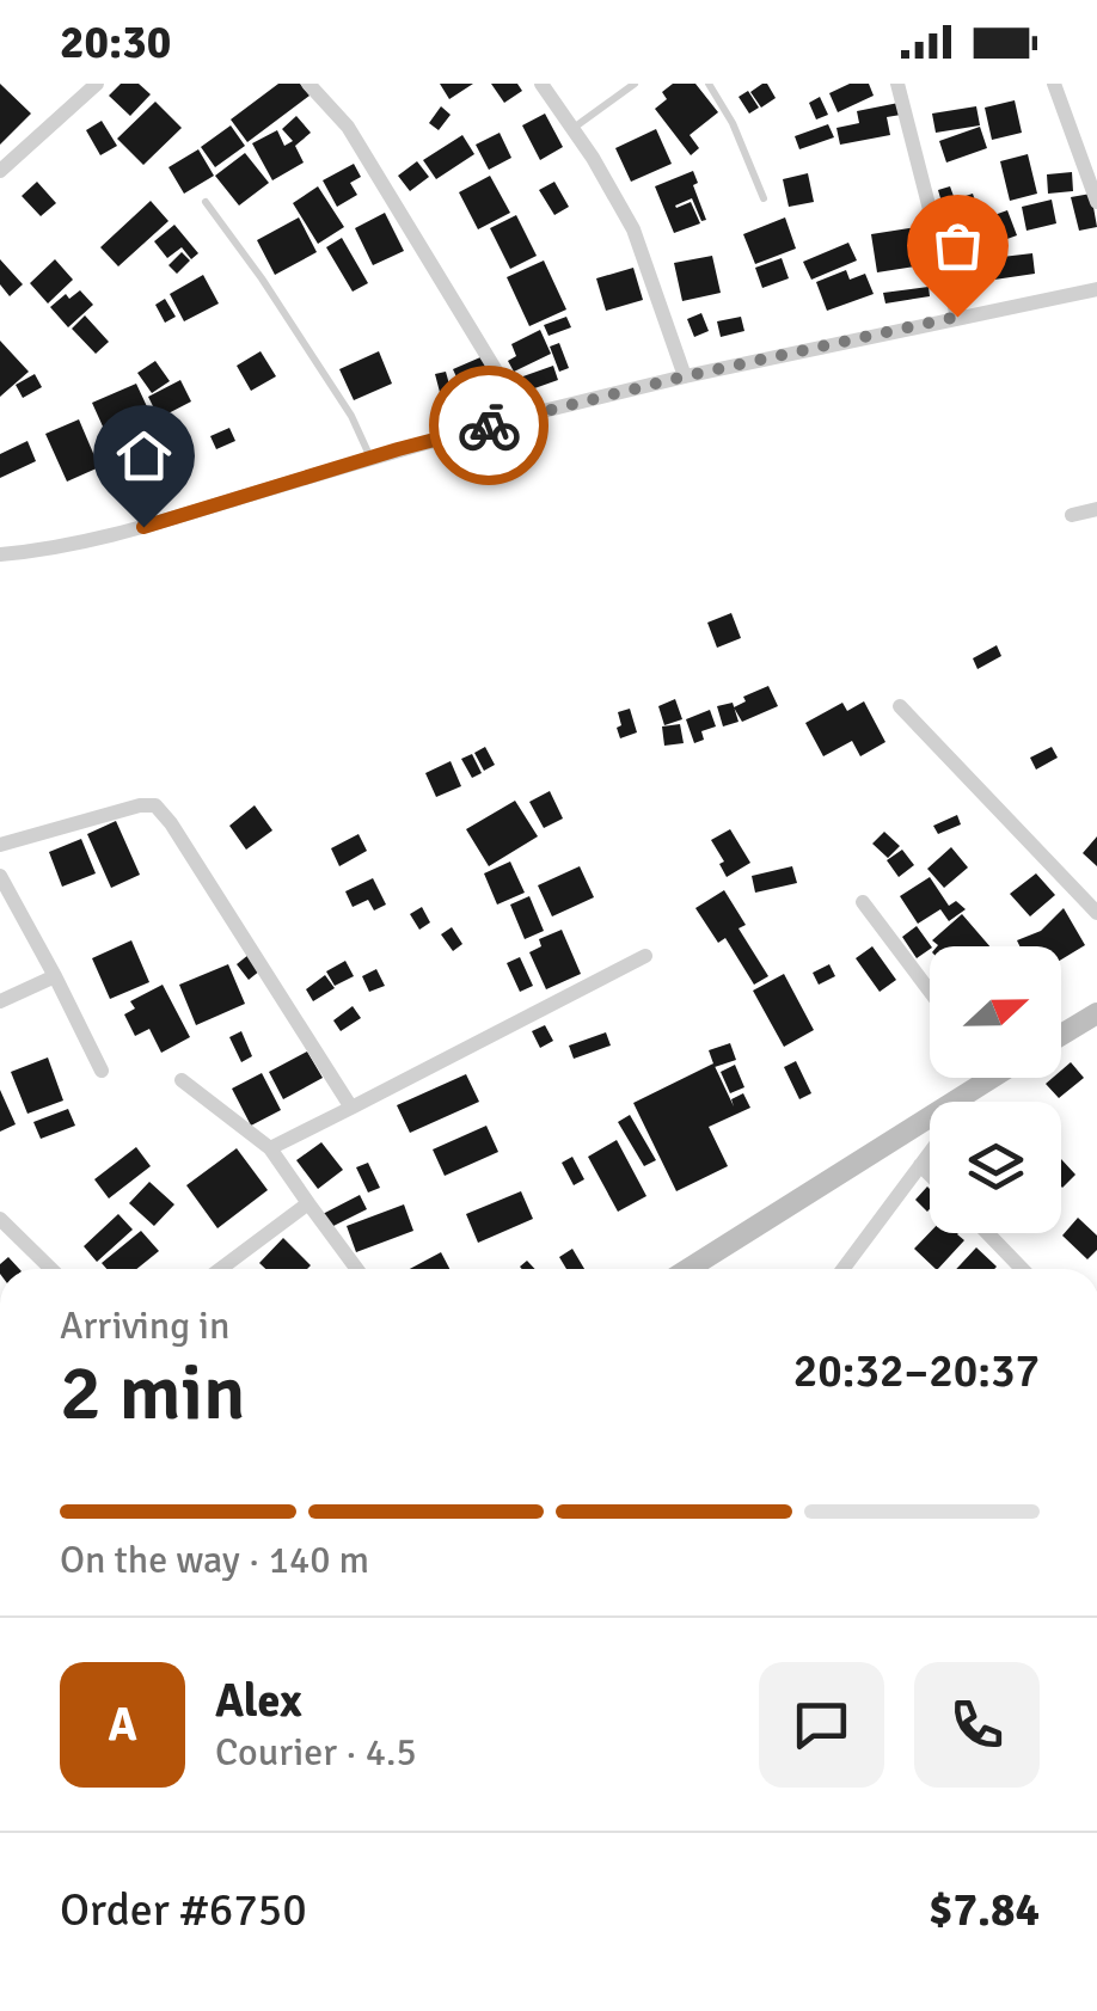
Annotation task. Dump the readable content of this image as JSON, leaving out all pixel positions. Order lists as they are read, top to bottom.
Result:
{
  "north": "right",
  "page": {
    "status": "20:30",
    "heading": ["2 min", "Arriving in", "20:32–20:37"],
    "panel": [
      "Alex",
      "Courier · 4.5",
      "Order #6750",
      "$7.84"
    ],
    "bar": "On the way · 140 m",
    "round": "A"
  }
}
